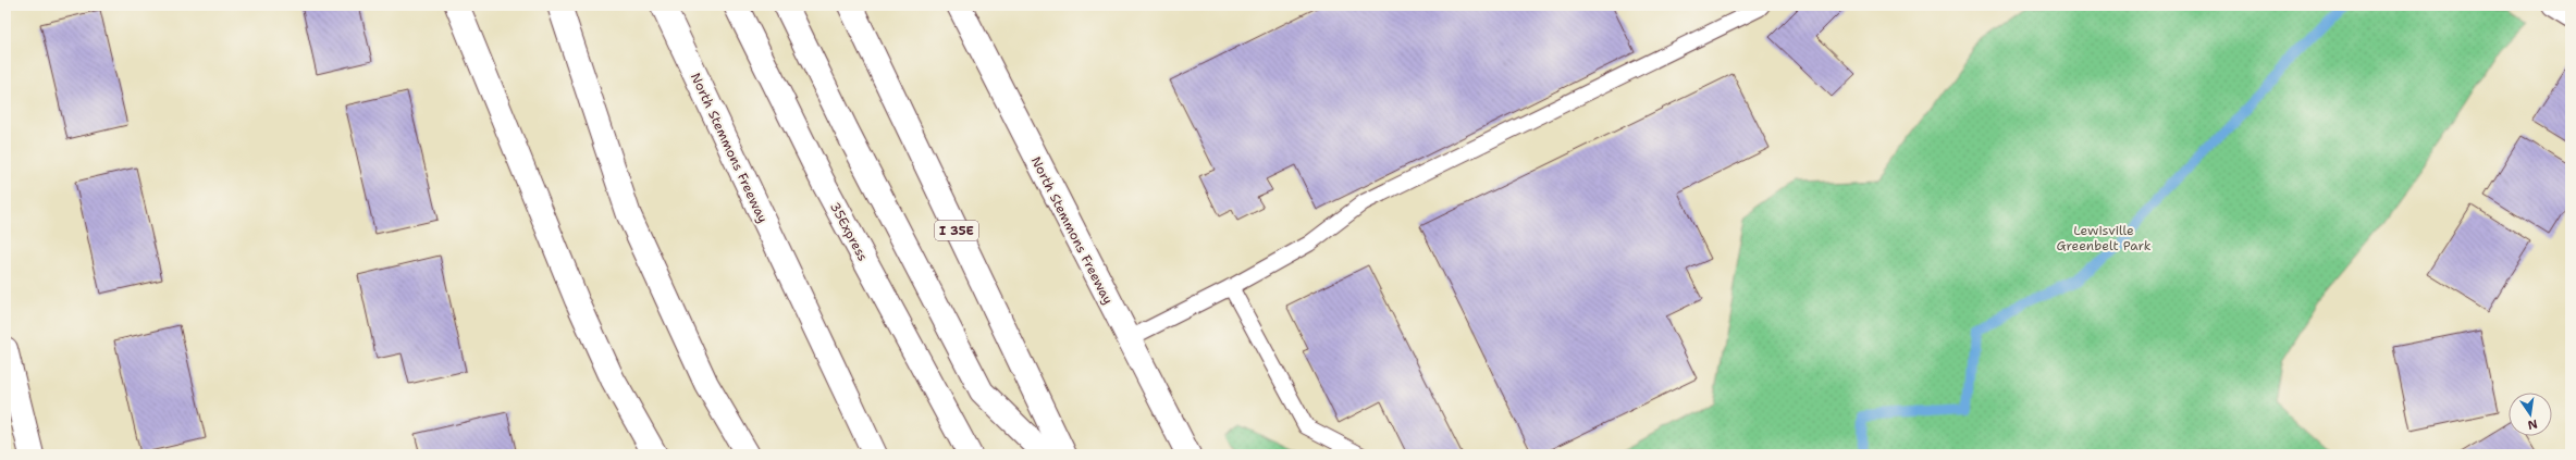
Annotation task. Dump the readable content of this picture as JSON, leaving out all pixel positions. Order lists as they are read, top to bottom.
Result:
{
  "streets": {
    "main road": ["North Stemmons Freeway", "I 35E", "35Express"]
  },
  "parks": ["Lewisville Greenbelt Park"],
  "north": "bottom"
}
